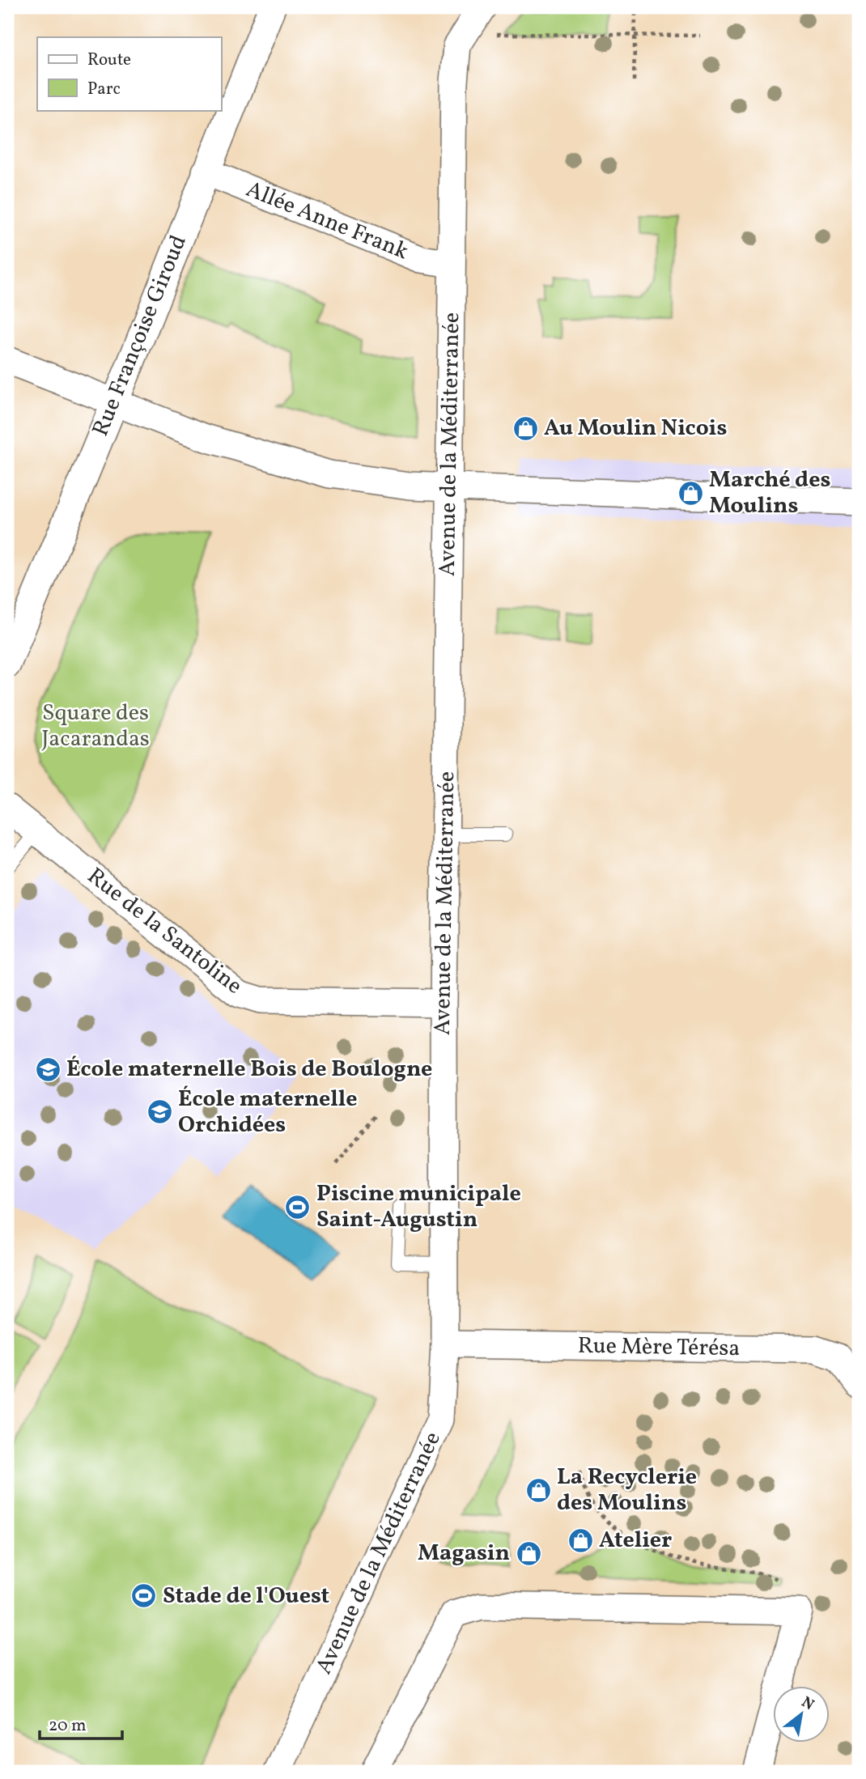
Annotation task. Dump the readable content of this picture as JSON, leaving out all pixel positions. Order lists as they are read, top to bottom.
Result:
{
  "streets": {
    "street": [
      "Allée Anne Frank",
      "Rue Françoise Giroud",
      "Avenue de la Méditerranée",
      "Rue de la Santoline",
      "Rue Mère Térésa"
    ]
  },
  "crossings": [
    ["Allée Anne Frank", "Rue Françoise Giroud"],
    ["Allée Anne Frank", "Avenue de la Méditerranée"],
    ["Avenue de la Méditerranée", "Rue de la Santoline"],
    ["Avenue de la Méditerranée", "Rue Mère Térésa"]
  ],
  "parks": ["Square des Jacarandas"],
  "places": {
    "shop": [
      "Au Moulin Nicois",
      "Marché des Moulins",
      "La Recyclerie des Moulins",
      "Atelier",
      "Magasin"
    ],
    "school or university": ["École maternelle Bois de Boulogne", "École maternelle Orchidées"],
    "sports": ["Piscine municipale Saint-Augustin", "Stade de l'Ouest"]
  },
  "legend": ["Route", "Parc"],
  "scale_bar": "20 m",
  "north": "top right"
}
